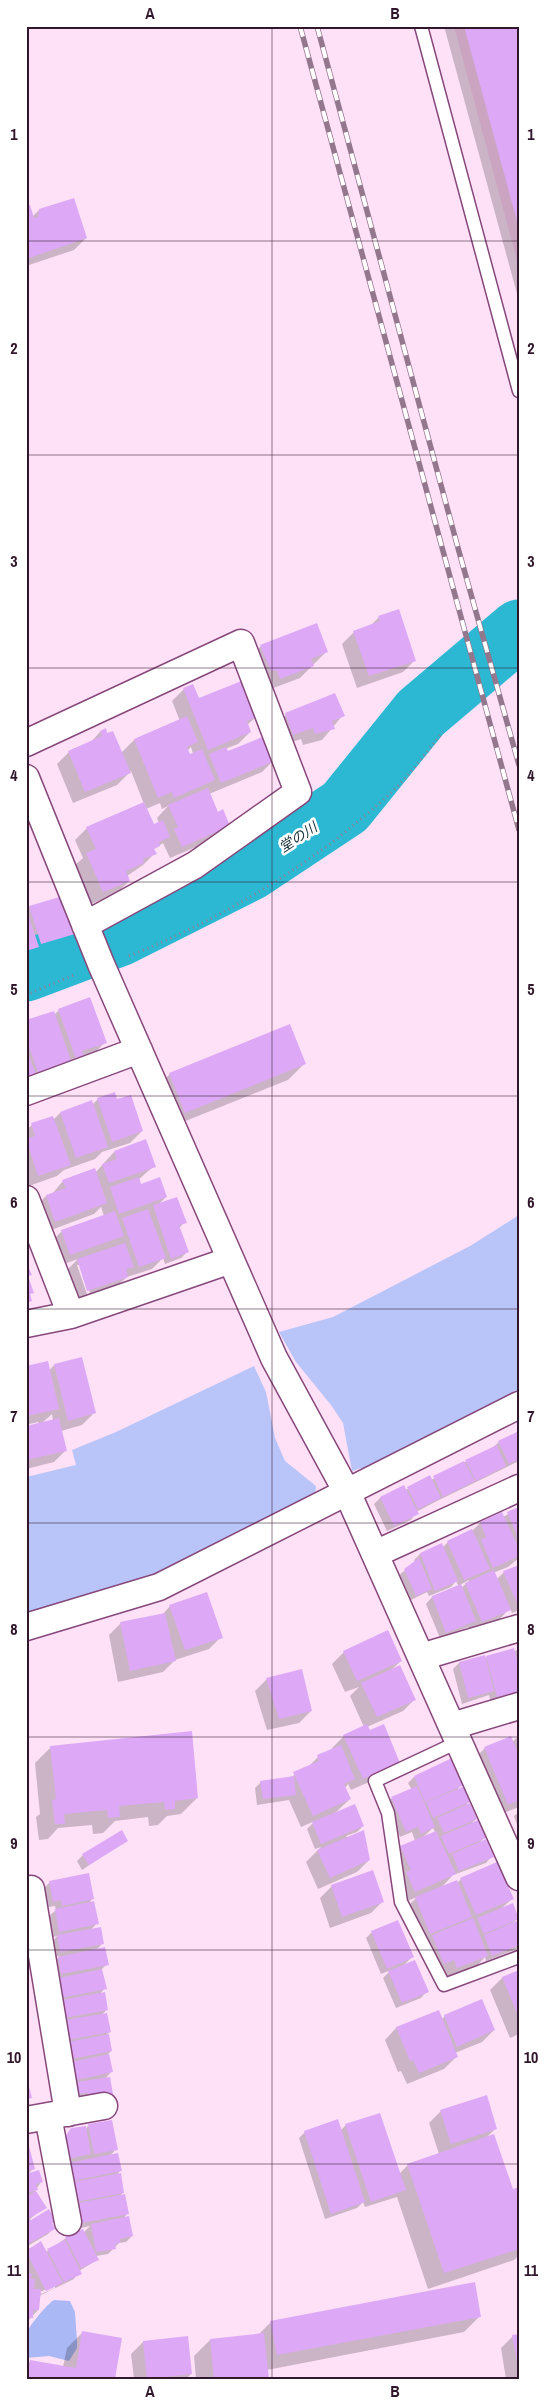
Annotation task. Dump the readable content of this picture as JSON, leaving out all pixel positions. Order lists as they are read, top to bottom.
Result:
{
  "water": ["堂の川"],
  "grid": {
    "columns": ["A", "B"],
    "rows": [
      "1",
      "2",
      "3",
      "4",
      "5",
      "6",
      "7",
      "8",
      "9",
      "10",
      "11"
    ]
  }
}
